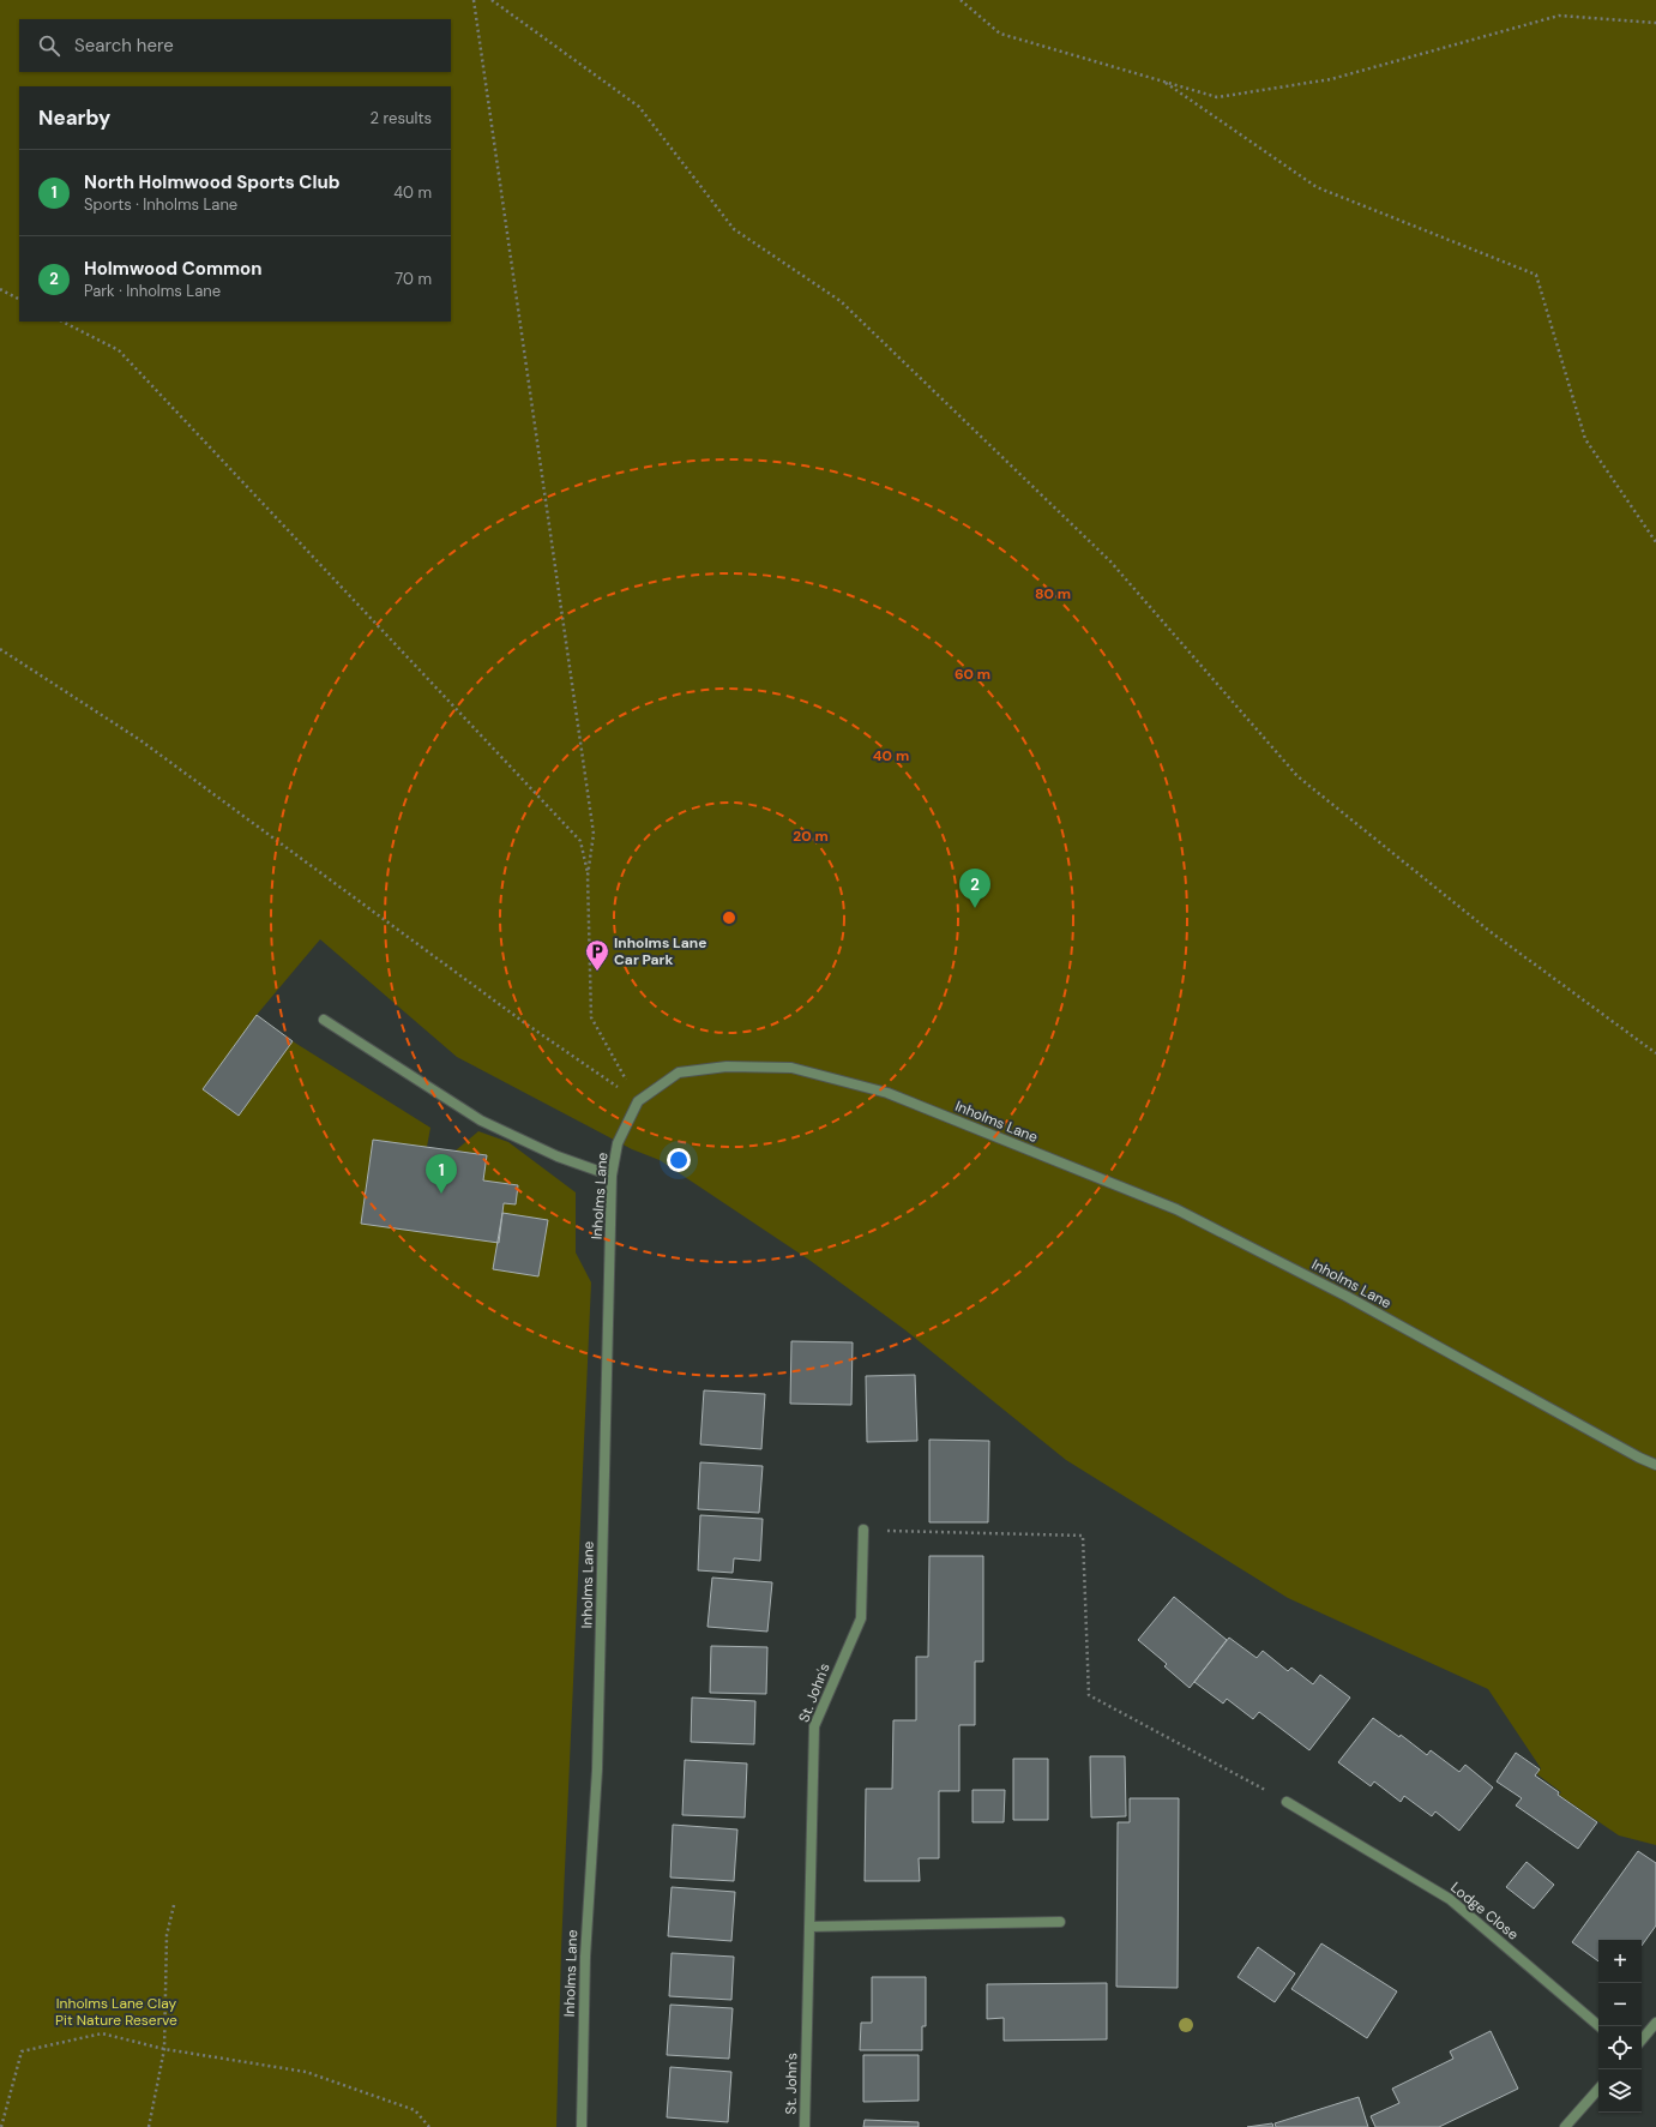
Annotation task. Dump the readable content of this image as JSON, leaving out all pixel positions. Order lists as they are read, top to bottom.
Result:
{
  "streets": {
    "street": ["Inholms Lane", "St. John's", "Lodge Close"]
  },
  "parks": ["Inholms Lane Clay Pit Nature Reserve"],
  "places": {
    "parking": ["Inholms Lane Car Park"]
  },
  "page": {
    "search": "Search here",
    "heading": ["Nearby", "2 results"],
    "list": [
      {
        "mark": "1",
        "name": "North Holmwood Sports Club",
        "note": "Sports · Inholms Lane",
        "value": "40 m"
      },
      {
        "mark": "2",
        "name": "Holmwood Common",
        "note": "Park · Inholms Lane",
        "value": "70 m"
      }
    ],
    "pins": ["2", "1"],
    "map_buttons": ["+", "−"]
  },
  "rings": [
    "80 m",
    "60 m",
    "40 m",
    "20 m"
  ]
}
